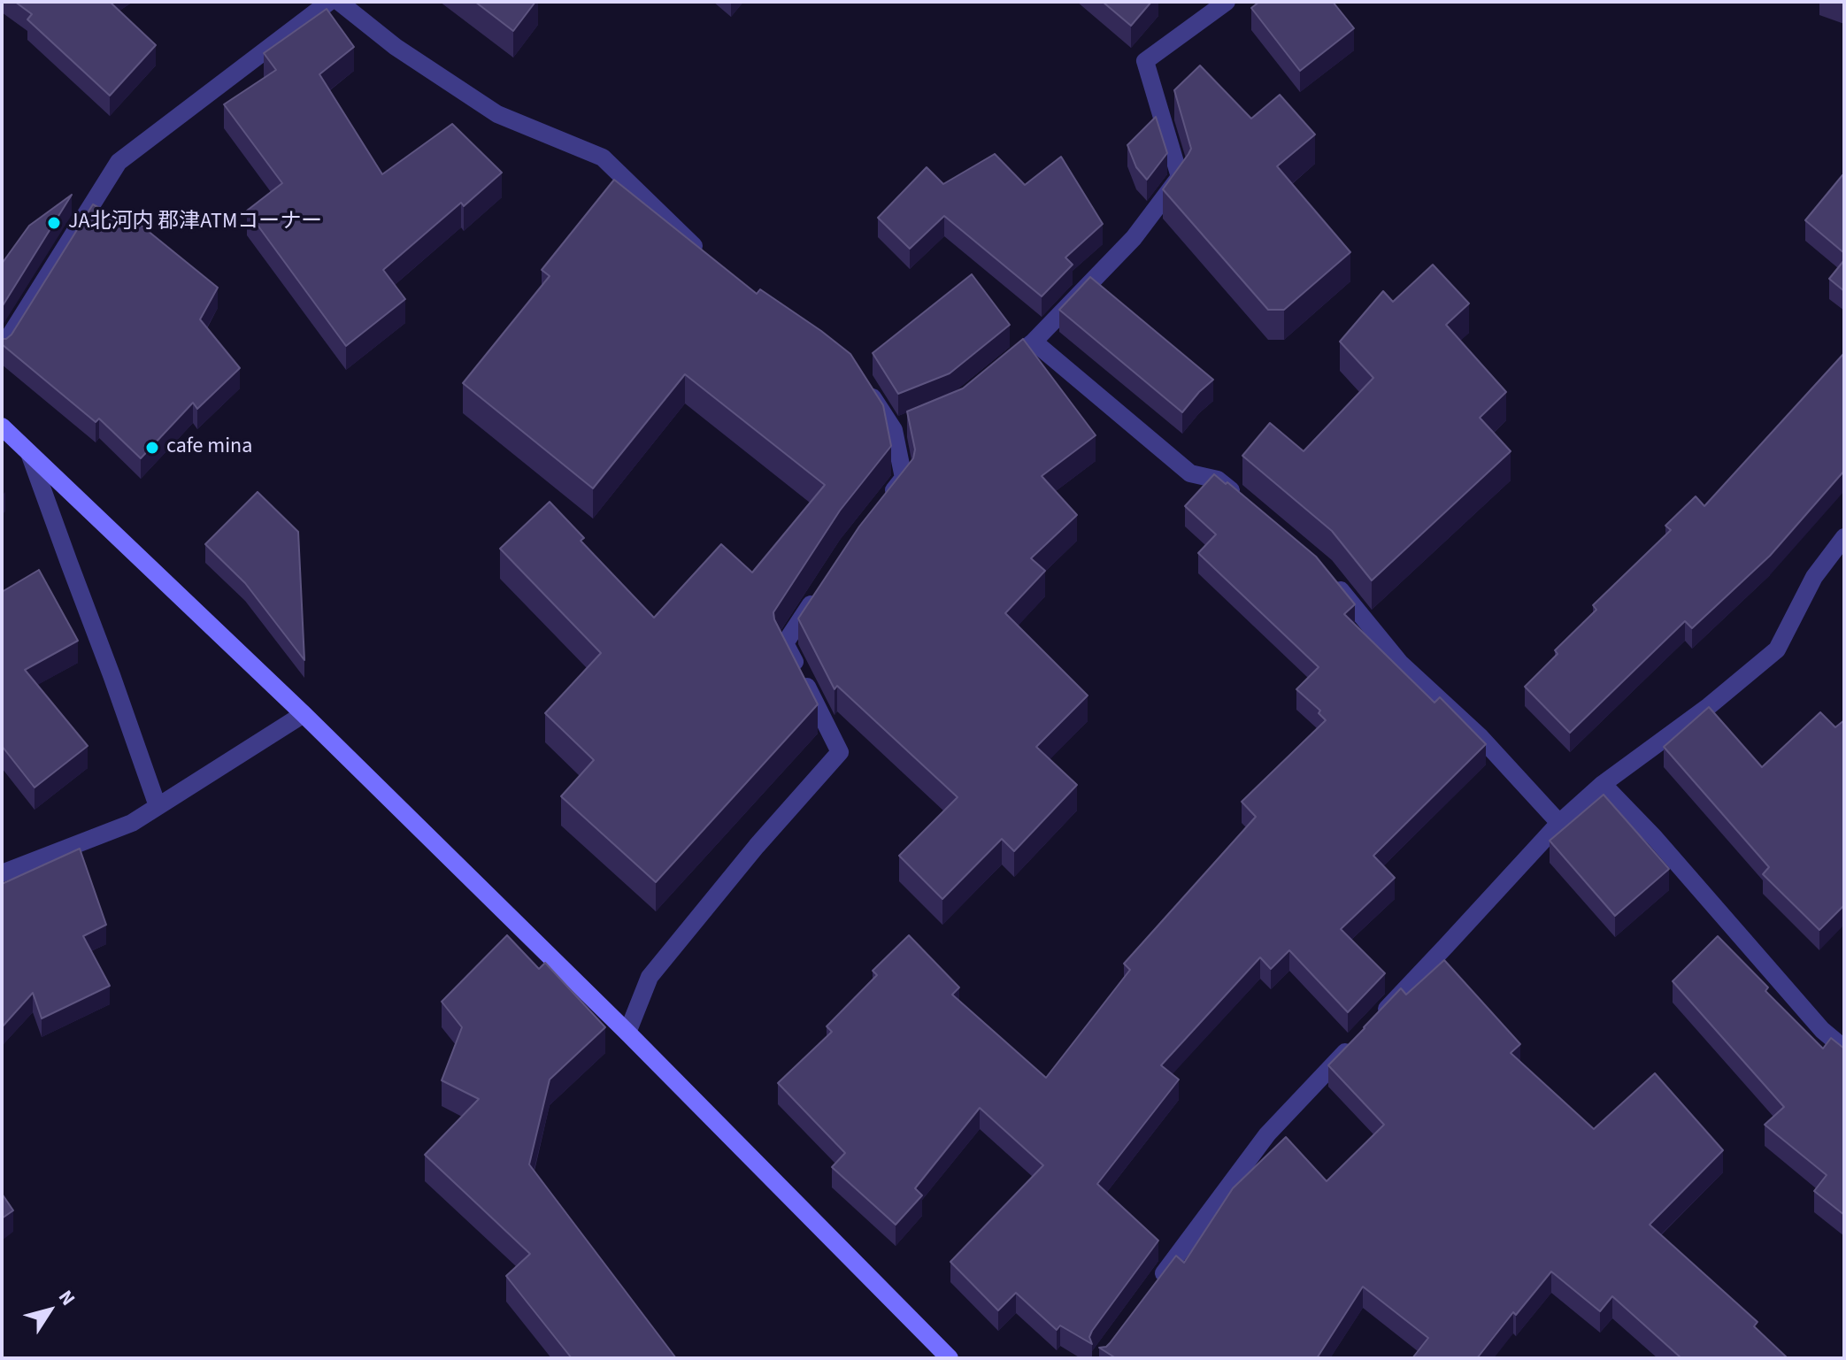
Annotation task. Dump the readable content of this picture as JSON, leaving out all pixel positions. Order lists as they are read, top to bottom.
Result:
{
  "places": ["JA北河内 郡津ATMコーナー", "cafe mina"],
  "north": "top right"
}
